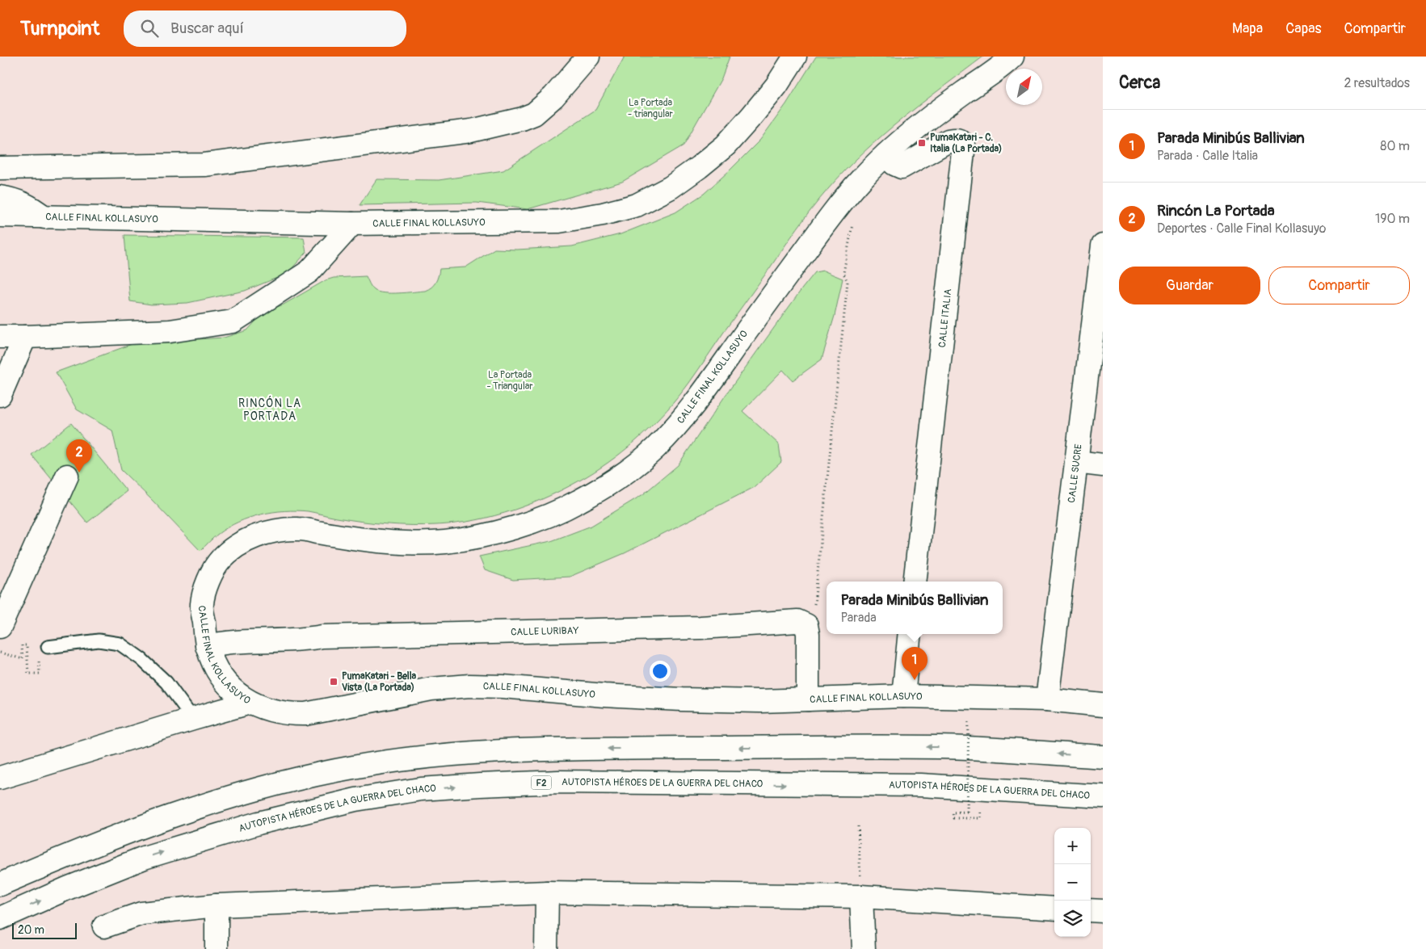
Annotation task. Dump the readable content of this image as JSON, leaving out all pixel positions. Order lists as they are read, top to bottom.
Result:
{
  "streets": {
    "main road": [
      "CALLE FINAL KOLLASUYO",
      "CALLE ITALIA",
      "CALLE SUCRE",
      "CALLE LURIBAY",
      "F2",
      "AUTOPISTA HÉROES DE LA GUERRA DEL CHACO"
    ]
  },
  "crossings": [
    ["CALLE FINAL KOLLASUYO", "CALLE ITALIA"],
    ["CALLE FINAL KOLLASUYO", "CALLE SUCRE"],
    ["CALLE FINAL KOLLASUYO", "CALLE LURIBAY"]
  ],
  "districts": ["RINCÓN LA PORTADA"],
  "parks": ["La Portada - triangular", "La Portada - Triangular"],
  "places": {
    "transit": ["PumaKatari - C. Italia (La Portada)", "PumaKatari - Bella Vista (La Portada)"]
  },
  "scale_bar": "20 m",
  "north": "top right",
  "page": {
    "header": "Turnpoint",
    "search": "Buscar aquí",
    "nav": ["Mapa", "Capas", "Compartir"],
    "heading": ["Cerca", "2 resultados"],
    "list": [
      {
        "mark": "1",
        "name": "Parada Minibús Ballivian",
        "note": "Parada · Calle Italia",
        "value": "80 m"
      },
      {
        "mark": "2",
        "name": "Rincón La Portada",
        "note": "Deportes · Calle Final Kollasuyo",
        "value": "190 m"
      }
    ],
    "buttons": ["Guardar", "Compartir"],
    "pins": ["2", "1"],
    "popup": ["Parada Minibús Ballivian", "Parada"],
    "map_buttons": ["+", "−"],
    "scale": "20 m"
  }
}
